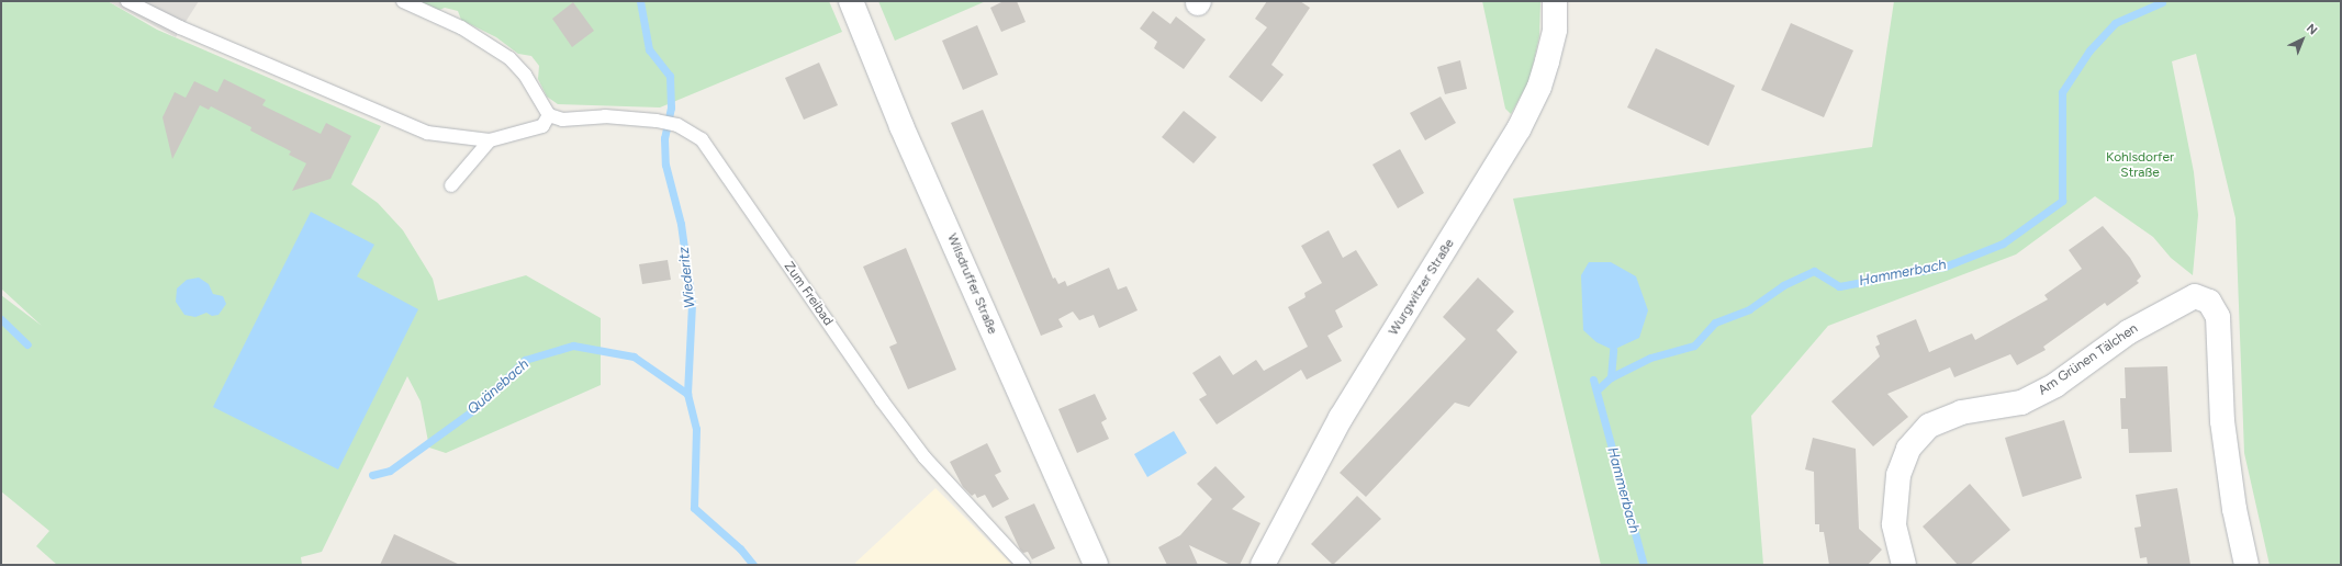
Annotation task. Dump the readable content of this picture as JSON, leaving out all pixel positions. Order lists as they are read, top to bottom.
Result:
{
  "streets": {
    "street": ["Wilsdruffer Straße", "Wurgwitzer Straße", "Am Grünen Tälchen"],
    "lane": ["Zum Freibad"]
  },
  "water": ["Hammerbach", "Wiederitz", "Quänebach"],
  "parks": ["Kohlsdorfer Straße"],
  "north": "top right"
}
